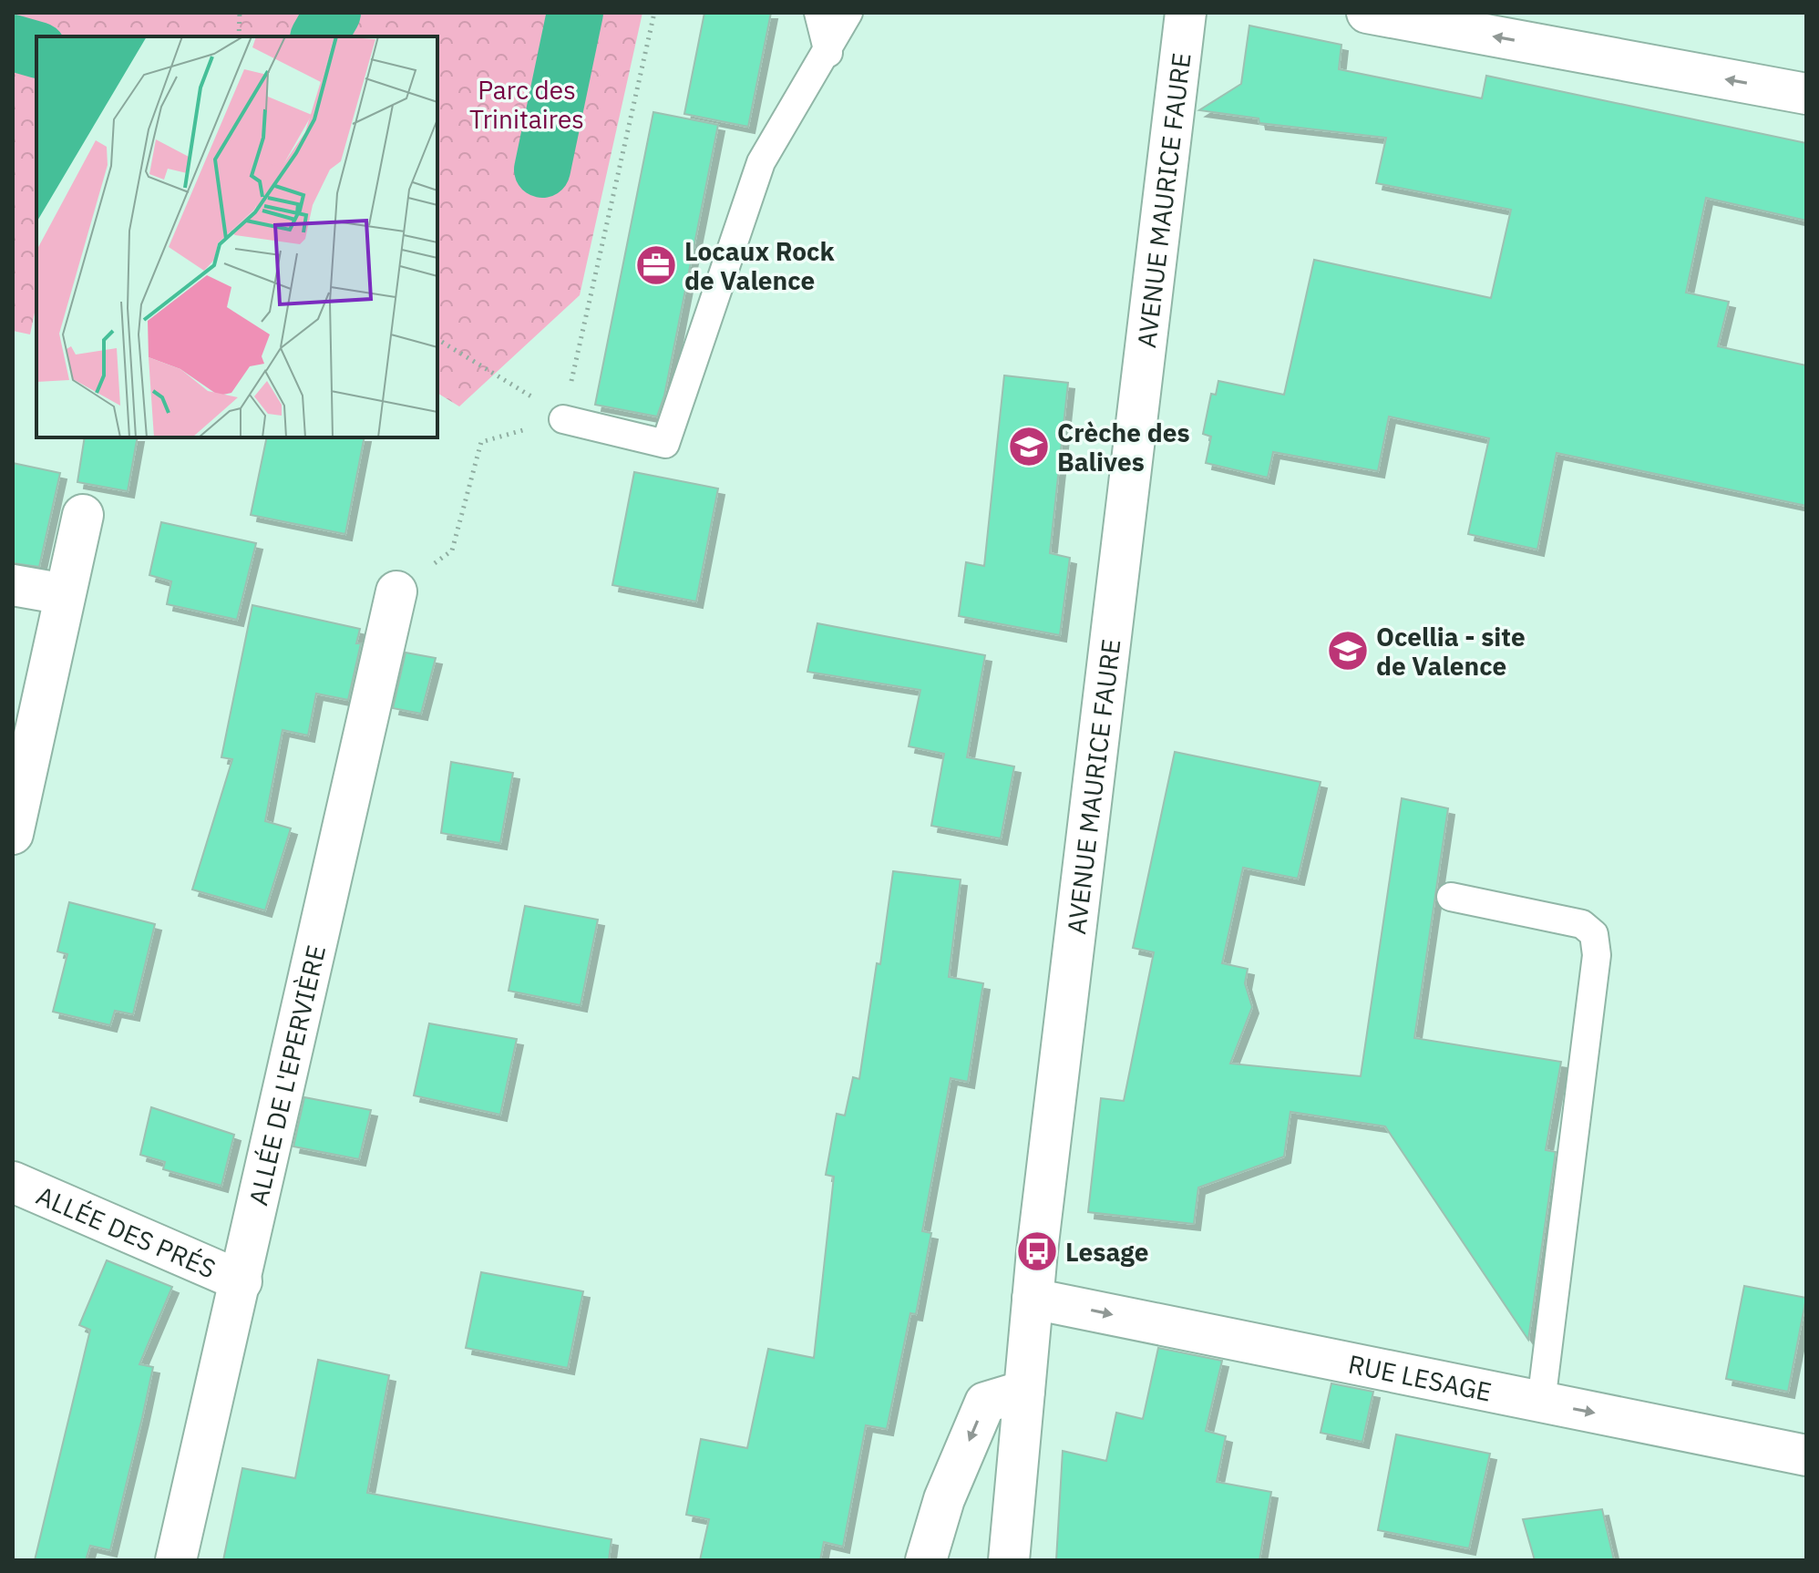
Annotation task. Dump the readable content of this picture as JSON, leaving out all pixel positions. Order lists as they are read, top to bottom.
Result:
{
  "streets": {
    "street": [
      "AVENUE MAURICE FAURE",
      "ALLÉE DE L'EPERVIÈRE",
      "ALLÉE DES PRÉS",
      "RUE LESAGE"
    ]
  },
  "crossings": [
    ["AVENUE MAURICE FAURE", "RUE LESAGE"],
    ["ALLÉE DE L'EPERVIÈRE", "ALLÉE DES PRÉS"]
  ],
  "one_way": ["RUE LESAGE"],
  "parks": ["Parc des Trinitaires"],
  "places": {
    "office": ["Locaux Rock de Valence"],
    "school or university": ["Crèche des Balives", "Ocellia - site de Valence"],
    "bus stop": ["Lesage"]
  }
}
